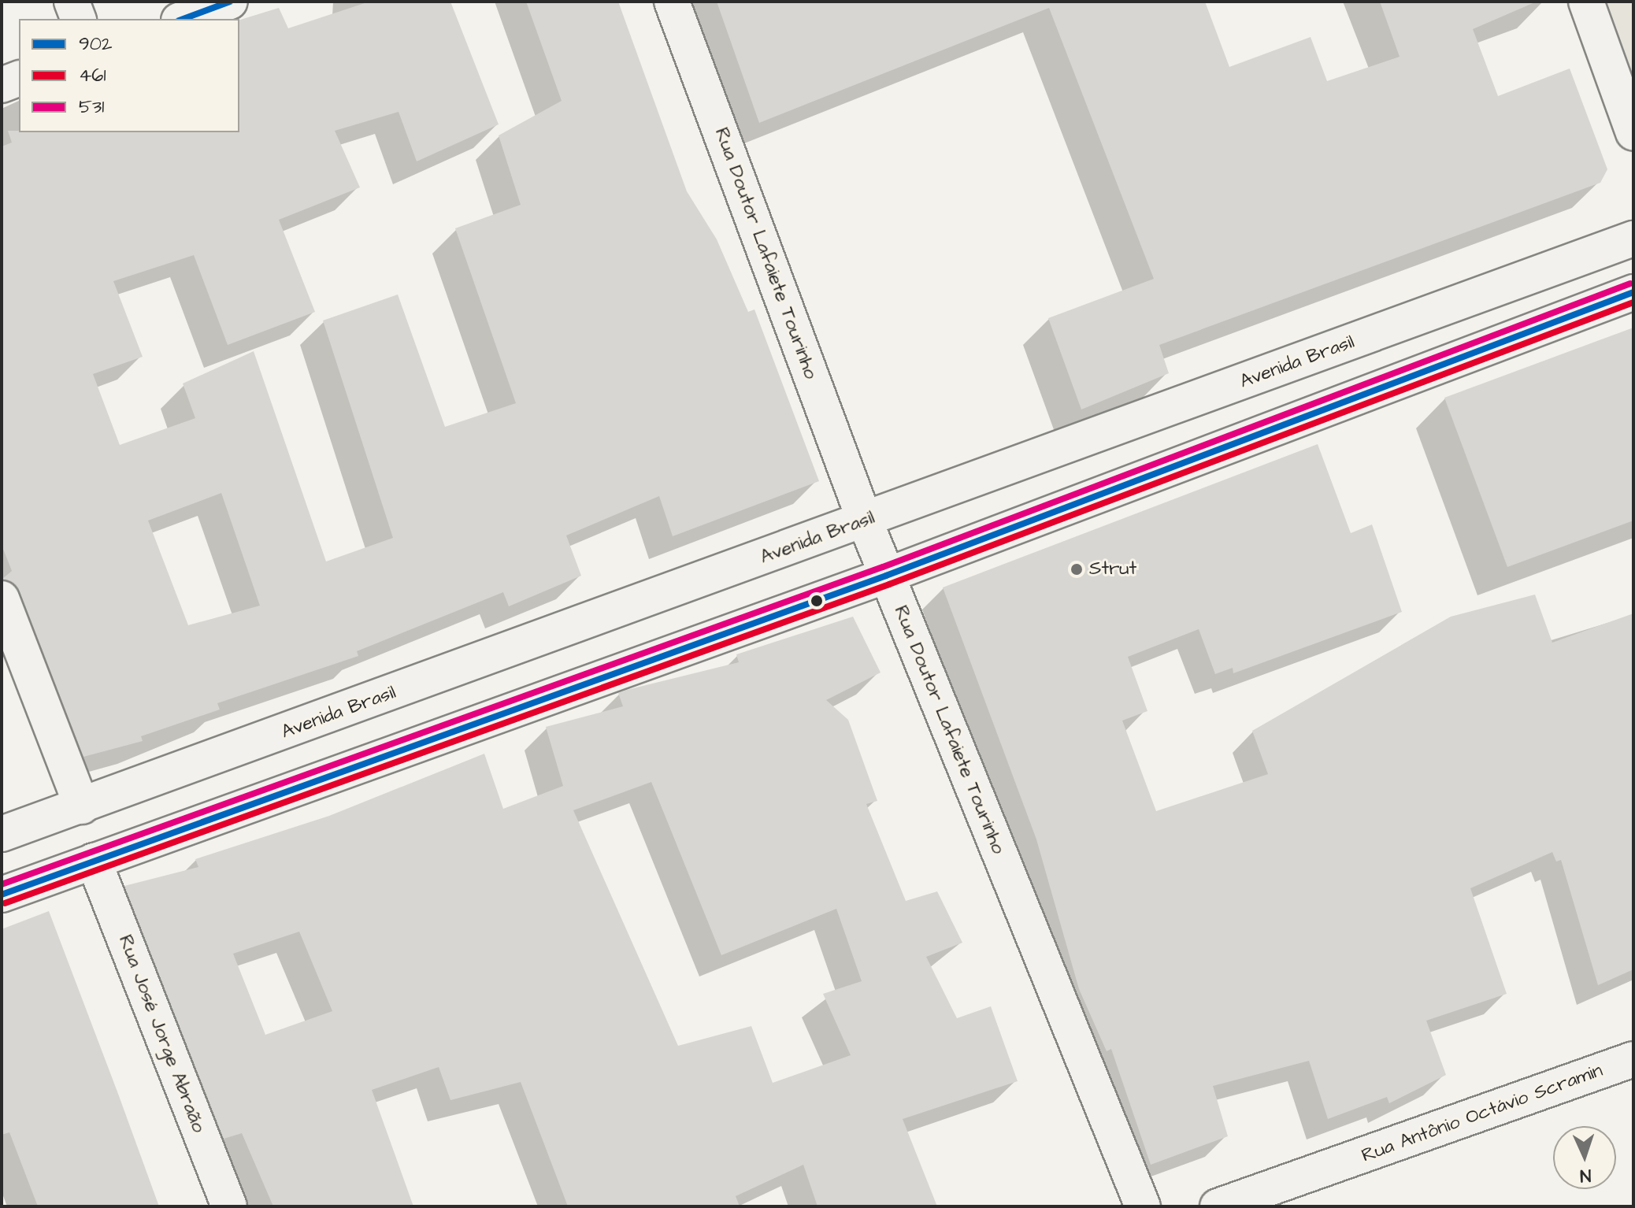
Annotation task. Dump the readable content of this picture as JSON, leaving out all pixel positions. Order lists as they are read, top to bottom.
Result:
{
  "streets": {
    "main road": [
      "Rua Doutor Lafaiete Tourinho",
      "Avenida Brasil",
      "Rua José Jorge Abraão",
      "Rua Antônio Octávio Scramin"
    ]
  },
  "crossings": [
    ["Rua Doutor Lafaiete Tourinho", "Avenida Brasil"]
  ],
  "places": ["Strut"],
  "lines": ["transit line 902", "transit line 531", "transit line 461"],
  "legend": ["902", "461", "531"],
  "north": "bottom"
}
